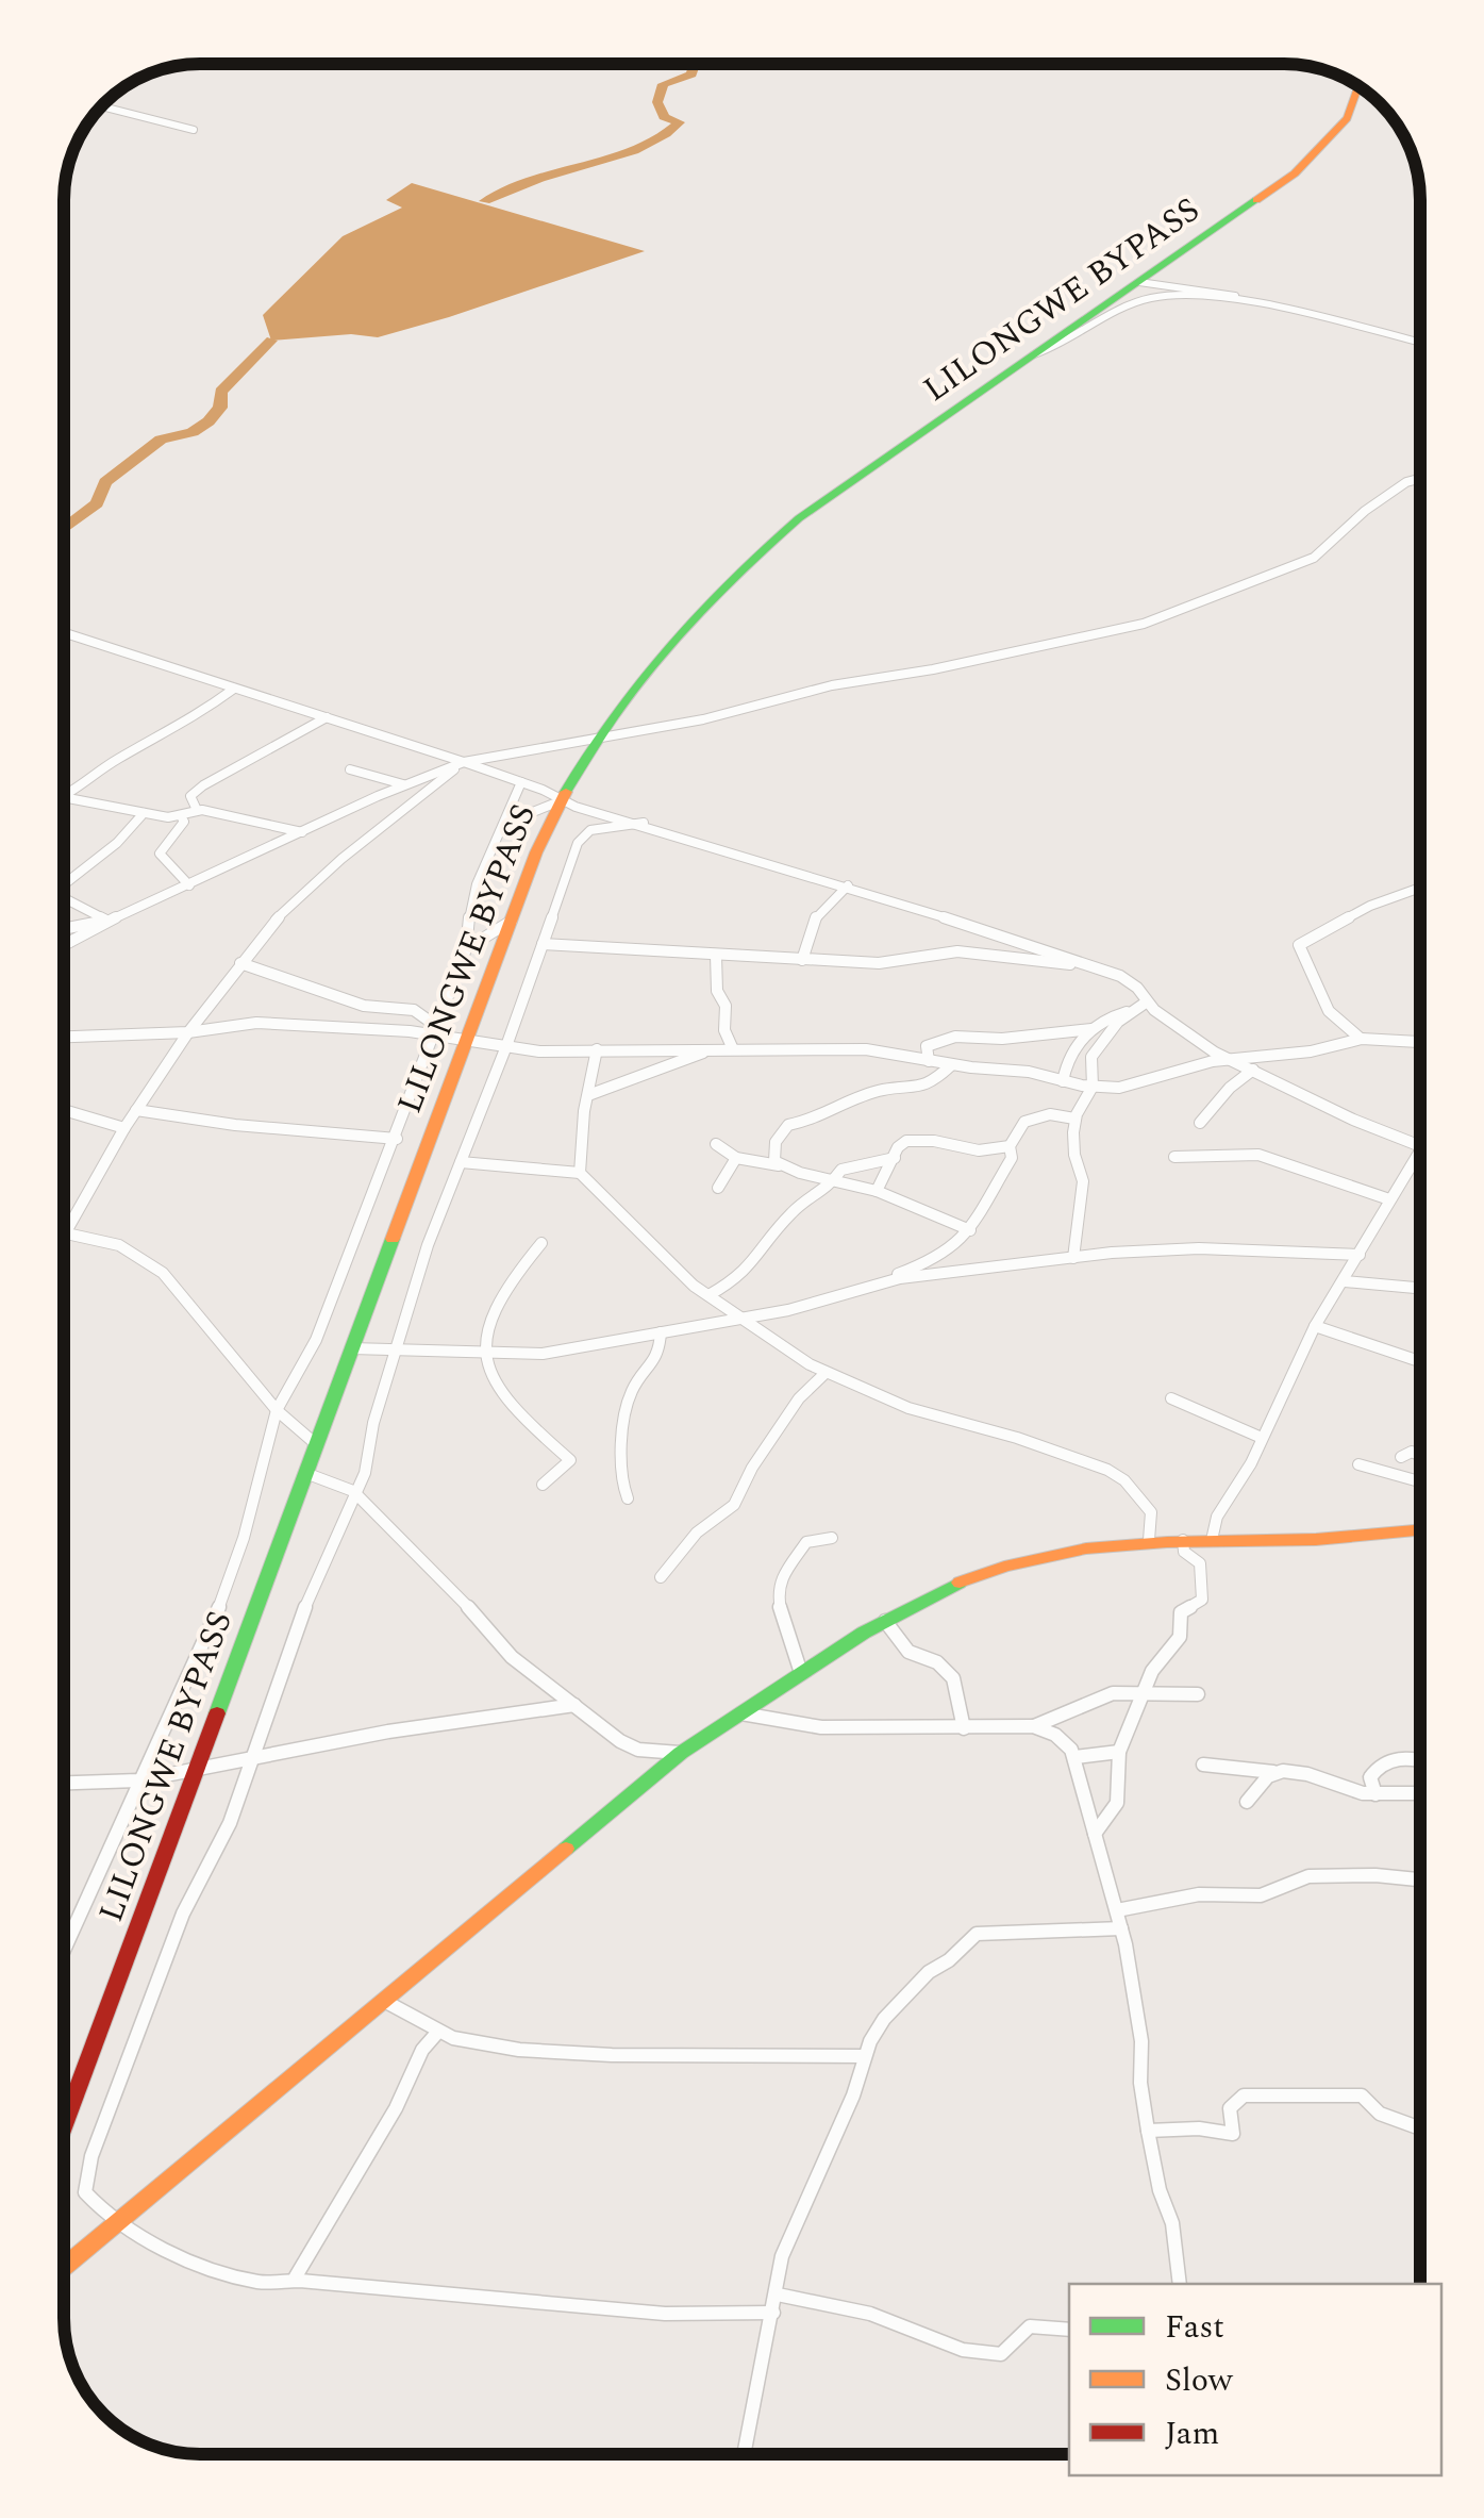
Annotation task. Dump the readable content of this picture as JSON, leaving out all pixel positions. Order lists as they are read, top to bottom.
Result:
{
  "streets": {
    "main road": ["LILONGWE BYPASS"]
  },
  "legend": ["Fast", "Slow", "Jam"]
}
